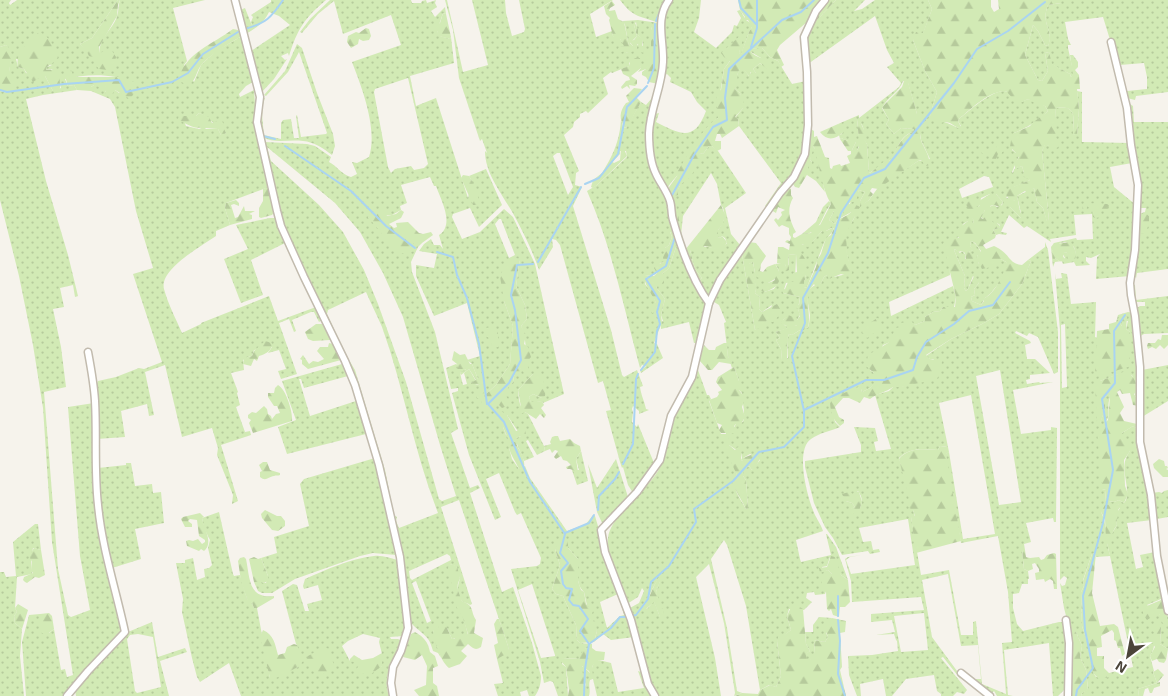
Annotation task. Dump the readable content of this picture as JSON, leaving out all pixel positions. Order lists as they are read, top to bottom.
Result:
{
  "north": "bottom left"
}
